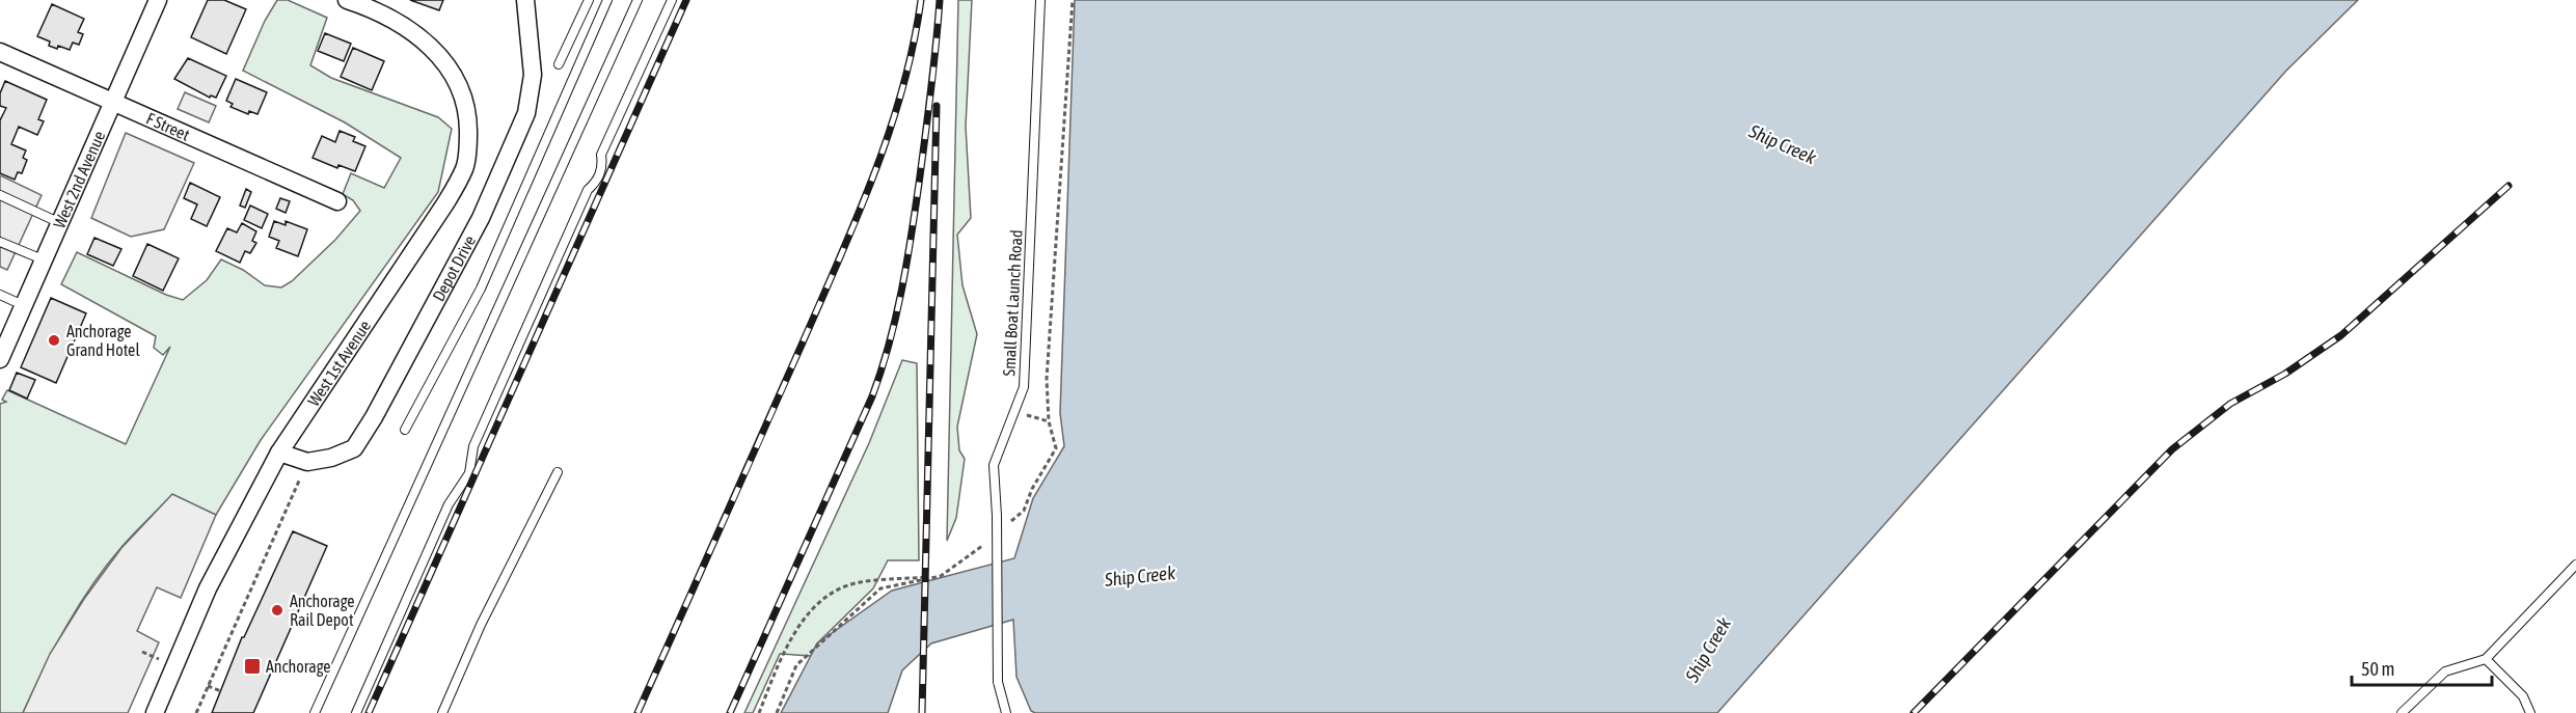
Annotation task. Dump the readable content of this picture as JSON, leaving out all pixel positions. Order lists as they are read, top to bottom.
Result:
{
  "streets": {
    "street": [
      "F Street",
      "West 2nd Avenue",
      "Depot Drive",
      "West 1st Avenue"
    ],
    "lane": ["Small Boat Launch Road"]
  },
  "crossings": [
    ["F Street", "West 2nd Avenue"],
    ["Depot Drive", "West 1st Avenue"]
  ],
  "water": ["Ship Creek"],
  "places": {
    "other": ["Anchorage Grand Hotel", "Anchorage Rail Depot"],
    "transit": ["Anchorage"]
  },
  "scale_bar": "50 m"
}
